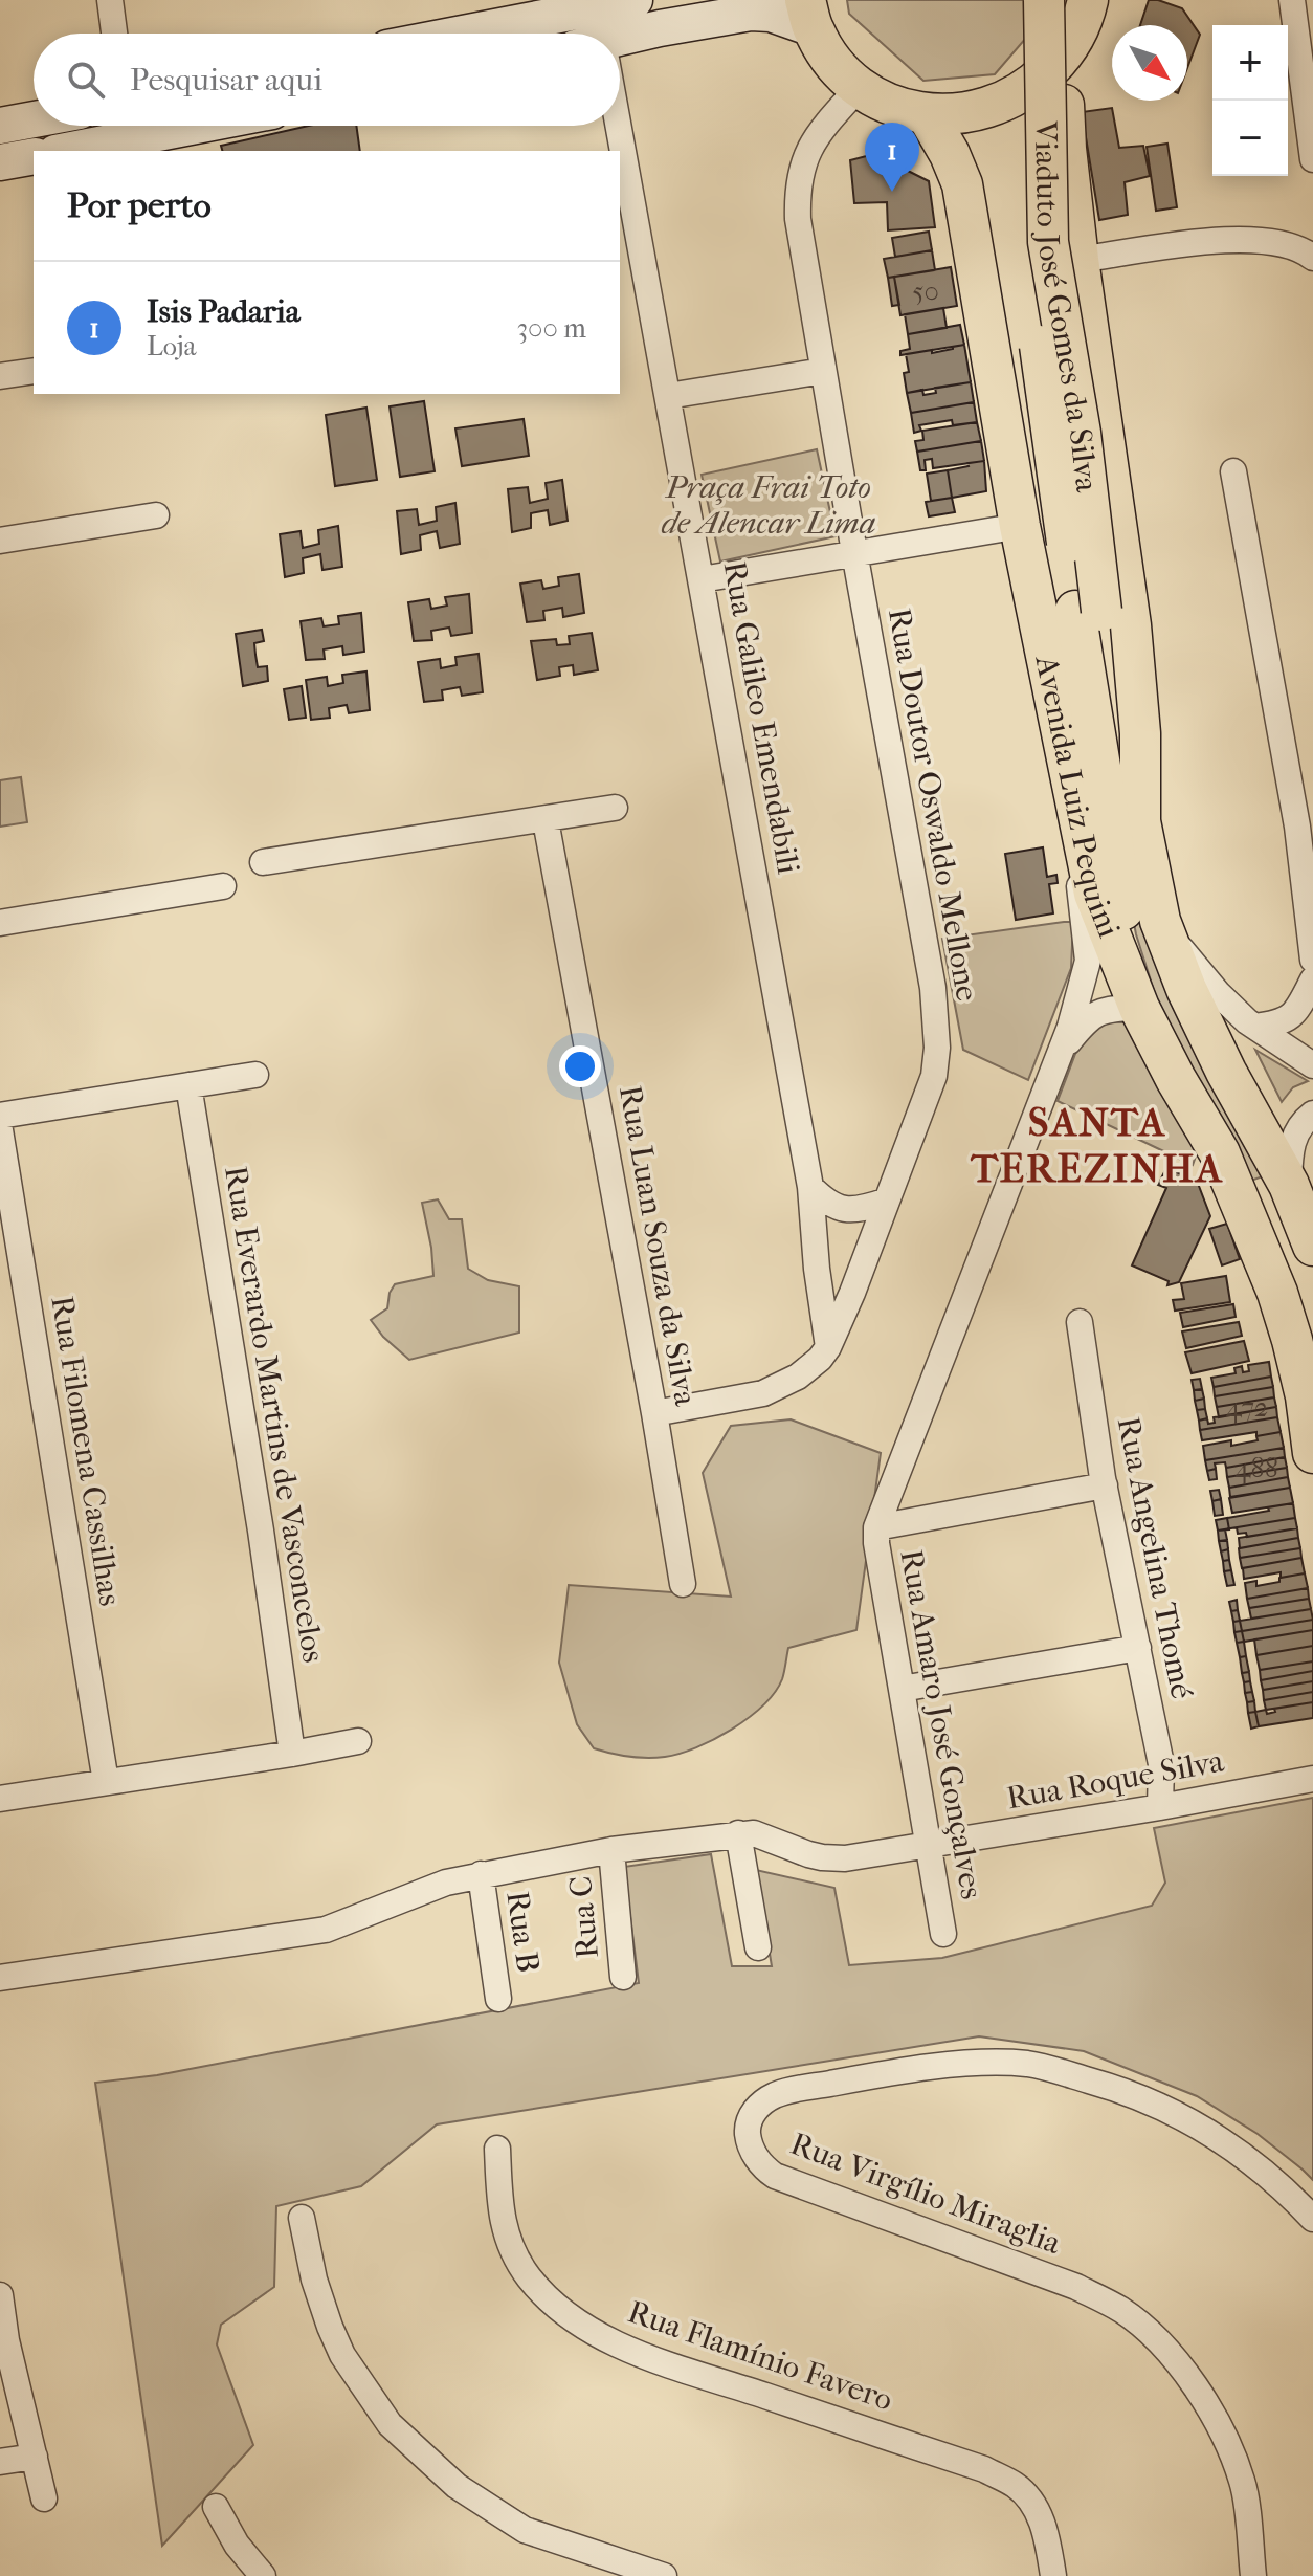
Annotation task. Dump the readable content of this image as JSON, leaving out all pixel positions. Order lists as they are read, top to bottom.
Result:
{
  "streets": {
    "main road": ["Viaduto José Gomes da Silva", "Avenida Luiz Pequini"],
    "street": [
      "Rua Galileo Emendabili",
      "Rua Doutor Oswaldo Mellone",
      "Rua Luan Souza da Silva",
      "Rua Everardo Martins de Vasconcelos",
      "Rua Filomena Cassilhas",
      "Rua Angelina Thomé",
      "Rua Amaro José Gonçalves",
      "Rua Roque Silva",
      "Rua C",
      "Rua B",
      "Rua Virgílio Miraglia",
      "Rua Flamínio Favero"
    ]
  },
  "crossings": [
    ["Rua Galileo Emendabili", "Rua Doutor Oswaldo Mellone"],
    ["Avenida Luiz Pequini", "Rua Amaro José Gonçalves"],
    ["Rua Doutor Oswaldo Mellone", "Rua Luan Souza da Silva"],
    ["Rua Angelina Thomé", "Rua Roque Silva"],
    ["Rua Amaro José Gonçalves", "Rua Roque Silva"]
  ],
  "districts": ["SANTA TEREZINHA"],
  "parks": ["Praça Frai Toto de Alencar Lima"],
  "house_numbers": ["50", "472", "488"],
  "north": "bottom right",
  "page": {
    "map_buttons": ["+", "−"],
    "search": "Pesquisar aqui",
    "pins": "1",
    "heading": "Por perto",
    "list": [
      {
        "mark": "1",
        "name": "Isis Padaria",
        "note": "Loja",
        "value": "300 m"
      }
    ]
  }
}
